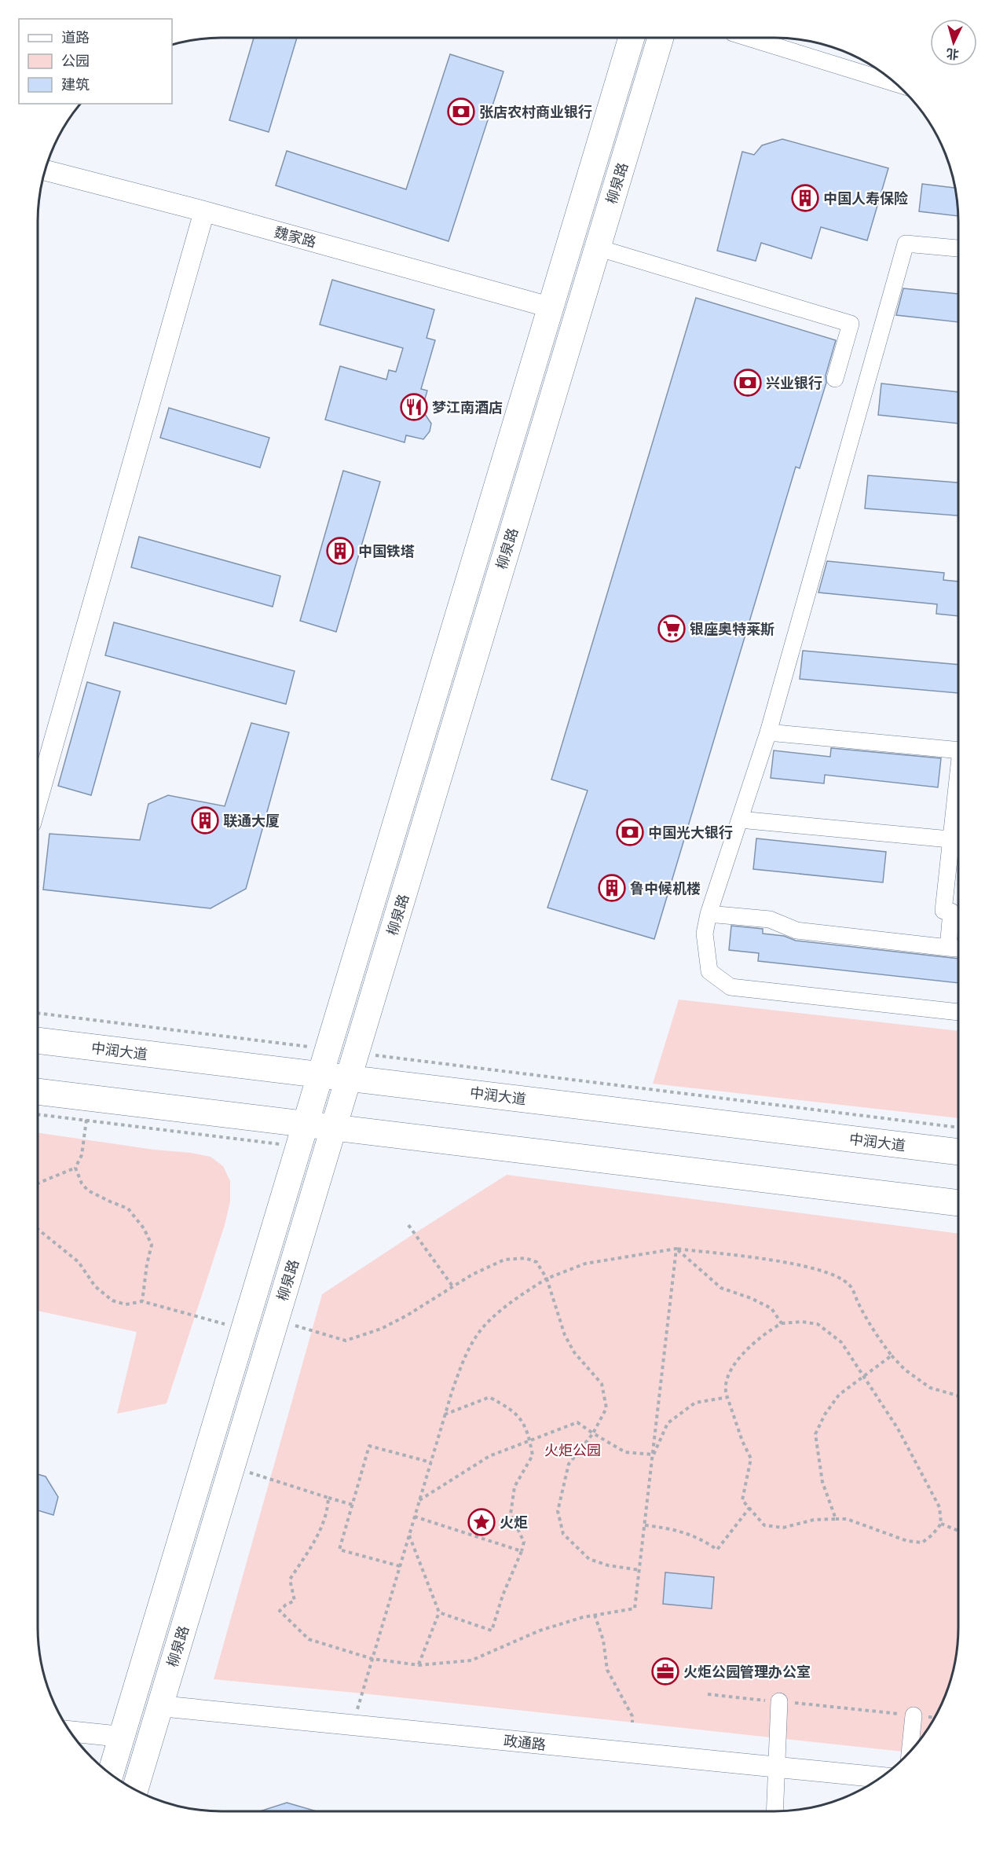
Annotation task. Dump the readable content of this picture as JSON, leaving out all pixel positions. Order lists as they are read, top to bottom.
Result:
{
  "streets": {
    "main road": ["柳泉路", "中润大道"],
    "street": ["魏家路", "政通路"]
  },
  "crossings": [
    ["柳泉路", "魏家路"],
    ["柳泉路", "中润大道"],
    ["柳泉路", "政通路"]
  ],
  "parks": ["火炬公园"],
  "places": {
    "bank": ["张店农村商业银行", "兴业银行", "中国光大银行"],
    "building": [
      "中国人寿保险",
      "中国铁塔",
      "联通大厦",
      "鲁中候机楼"
    ],
    "restaurant": ["梦江南酒店"],
    "supermarket": ["银座奥特莱斯"],
    "place": ["火炬"],
    "office": ["火炬公园管理办公室"]
  },
  "legend": ["道路", "公园", "建筑"],
  "north": "bottom"
}
